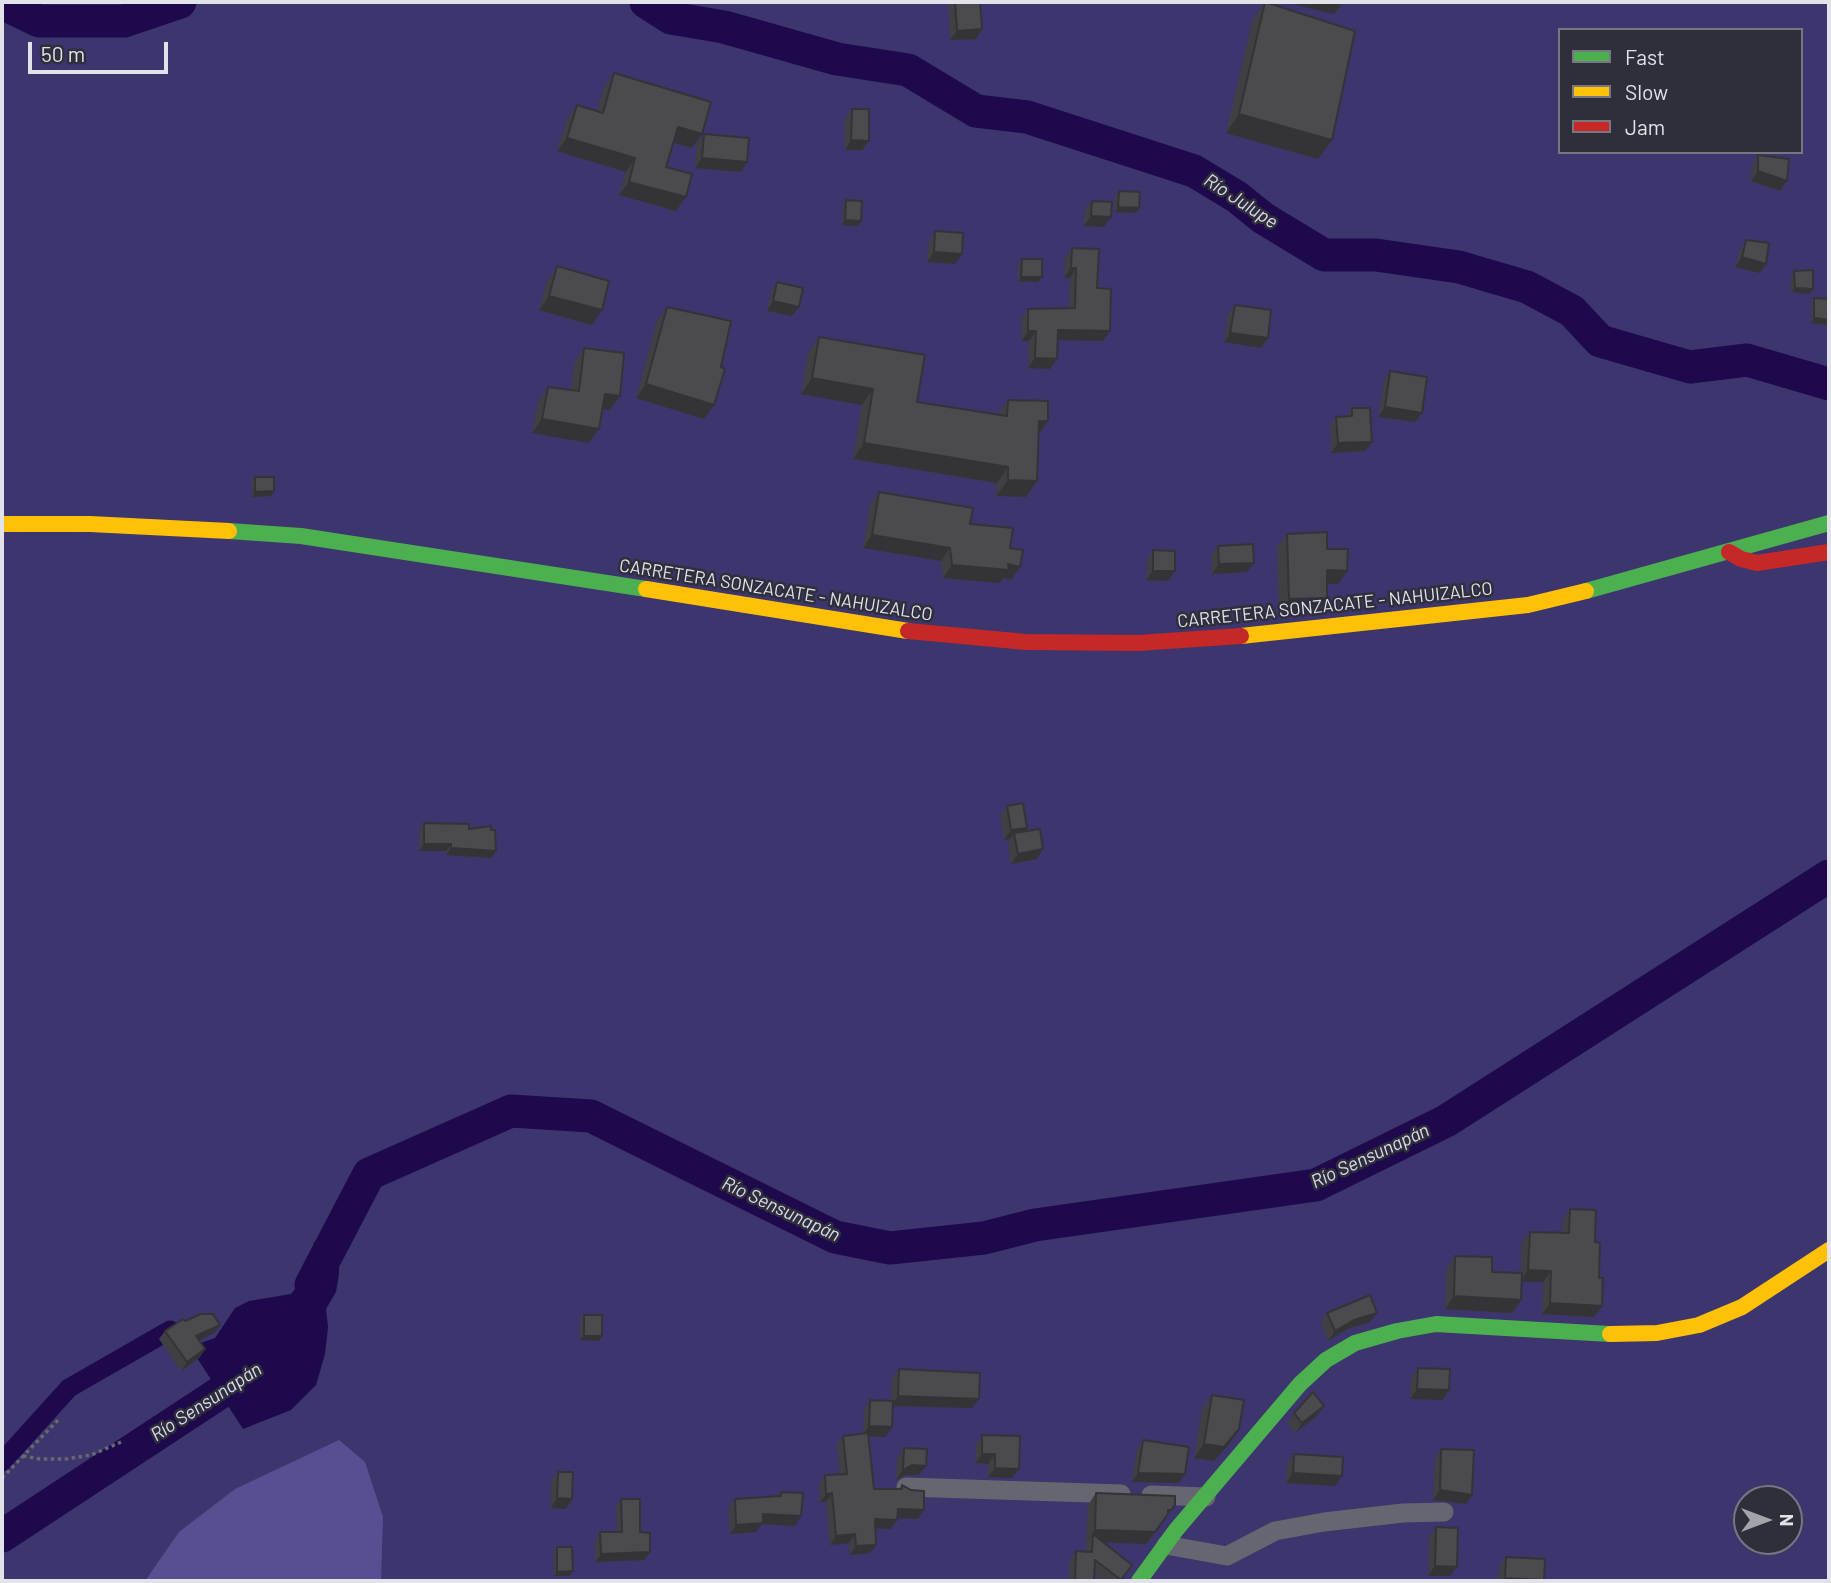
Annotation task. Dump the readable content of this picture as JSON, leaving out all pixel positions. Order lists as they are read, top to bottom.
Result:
{
  "streets": {
    "street": ["CARRETERA SONZACATE - NAHUIZALCO"]
  },
  "water": ["Río Julupe", "Río Sensunapán"],
  "legend": ["Fast", "Slow", "Jam"],
  "scale_bar": "50 m",
  "north": "right"
}
